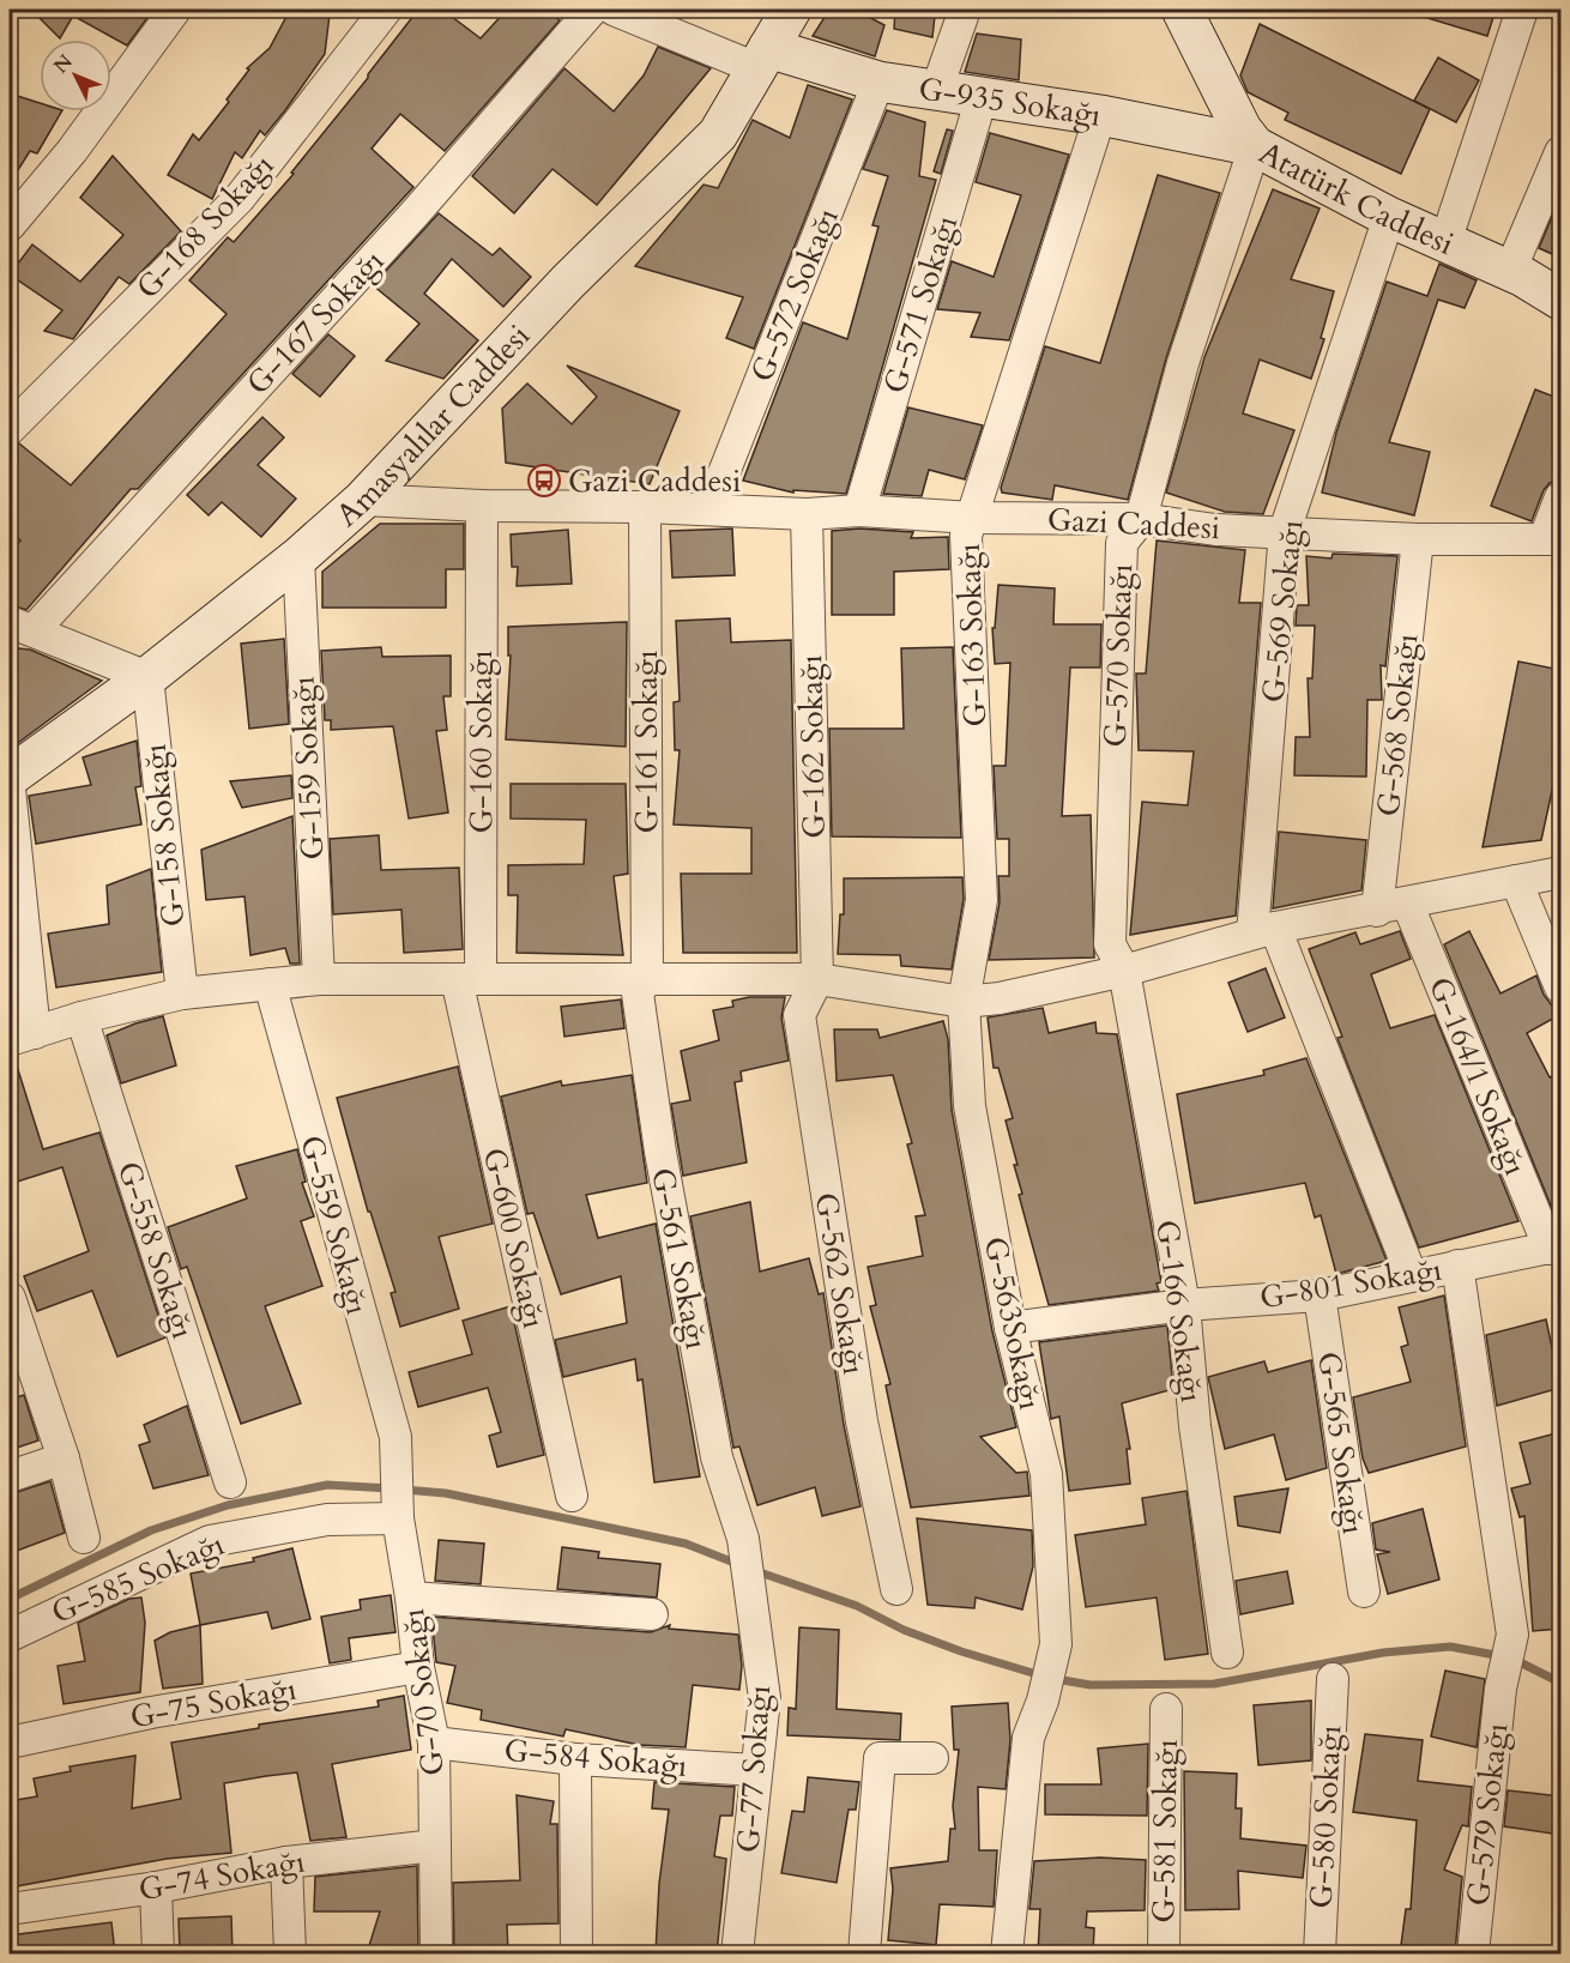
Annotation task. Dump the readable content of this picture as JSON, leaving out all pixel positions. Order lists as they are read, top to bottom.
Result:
{
  "streets": {
    "main road": ["G-935 Sokağı", "Atatürk Caddesi", "Amasyalılar Caddesi"],
    "street": [
      "G-168 Sokağı",
      "G-572 Sokağı",
      "G-571 Sokağı",
      "G-167 Sokağı",
      "Gazi Caddesi",
      "G-569 Sokağı",
      "G-163 Sokağı",
      "G-570 Sokağı",
      "G-568 Sokağı",
      "G-160 Sokağı",
      "G-161 Sokağı",
      "G-162 Sokağı",
      "G-159 Sokağı",
      "G-158 Sokağı",
      "G-164/1 Sokağı",
      "G-559 Sokağı",
      "G-600 Sokağı",
      "G-558 Sokağı",
      "G-561 Sokağı",
      "G-562 Sokağı",
      "G-801 Sokağı",
      "G-166 Sokağı",
      "G-563Sokağı",
      "G-565 Sokağı",
      "G-585 Sokağı",
      "G-70 Sokağı",
      "G-75 Sokağı",
      "G-584 Sokağı",
      "G-77 Sokağı",
      "G-579 Sokağı",
      "G-580 Sokağı",
      "G-581 Sokağı",
      "G-74 Sokağı"
    ]
  },
  "crossings": [
    ["G-935 Sokağı", "Atatürk Caddesi"],
    ["G-935 Sokağı", "G-572 Sokağı"],
    ["G-935 Sokağı", "G-571 Sokağı"],
    ["G-935 Sokağı", "Amasyalılar Caddesi"],
    ["G-935 Sokağı", "G-163 Sokağı"],
    ["G-935 Sokağı", "G-570 Sokağı"],
    ["Atatürk Caddesi", "G-569 Sokağı"],
    ["Atatürk Caddesi", "G-570 Sokağı"],
    ["G-572 Sokağı", "Gazi Caddesi"],
    ["G-571 Sokağı", "Gazi Caddesi"],
    ["Amasyalılar Caddesi", "Gazi Caddesi"],
    ["Amasyalılar Caddesi", "G-159 Sokağı"],
    ["Amasyalılar Caddesi", "G-158 Sokağı"],
    ["Gazi Caddesi", "G-569 Sokağı"],
    ["Gazi Caddesi", "G-163 Sokağı"],
    ["Gazi Caddesi", "G-570 Sokağı"],
    ["Gazi Caddesi", "G-568 Sokağı"],
    ["Gazi Caddesi", "G-160 Sokağı"],
    ["Gazi Caddesi", "G-161 Sokağı"],
    ["Gazi Caddesi", "G-162 Sokağı"],
    ["G-163 Sokağı", "G-563Sokağı"],
    ["G-570 Sokağı", "G-166 Sokağı"],
    ["G-160 Sokağı", "G-600 Sokağı"],
    ["G-161 Sokağı", "G-561 Sokağı"],
    ["G-162 Sokağı", "G-562 Sokağı"],
    ["G-164/1 Sokağı", "G-801 Sokağı"],
    ["G-559 Sokağı", "G-585 Sokağı"],
    ["G-559 Sokağı", "G-70 Sokağı"],
    ["G-561 Sokağı", "G-77 Sokağı"],
    ["G-801 Sokağı", "G-166 Sokağı"],
    ["G-801 Sokağı", "G-563Sokağı"],
    ["G-801 Sokağı", "G-565 Sokağı"],
    ["G-801 Sokağı", "G-579 Sokağı"],
    ["G-585 Sokağı", "G-70 Sokağı"],
    ["G-70 Sokağı", "G-75 Sokağı"],
    ["G-70 Sokağı", "G-584 Sokağı"],
    ["G-70 Sokağı", "G-74 Sokağı"],
    ["G-584 Sokağı", "G-77 Sokağı"]
  ],
  "places": {
    "bus stop": ["Gazi Caddesi"]
  },
  "north": "top left"
}
